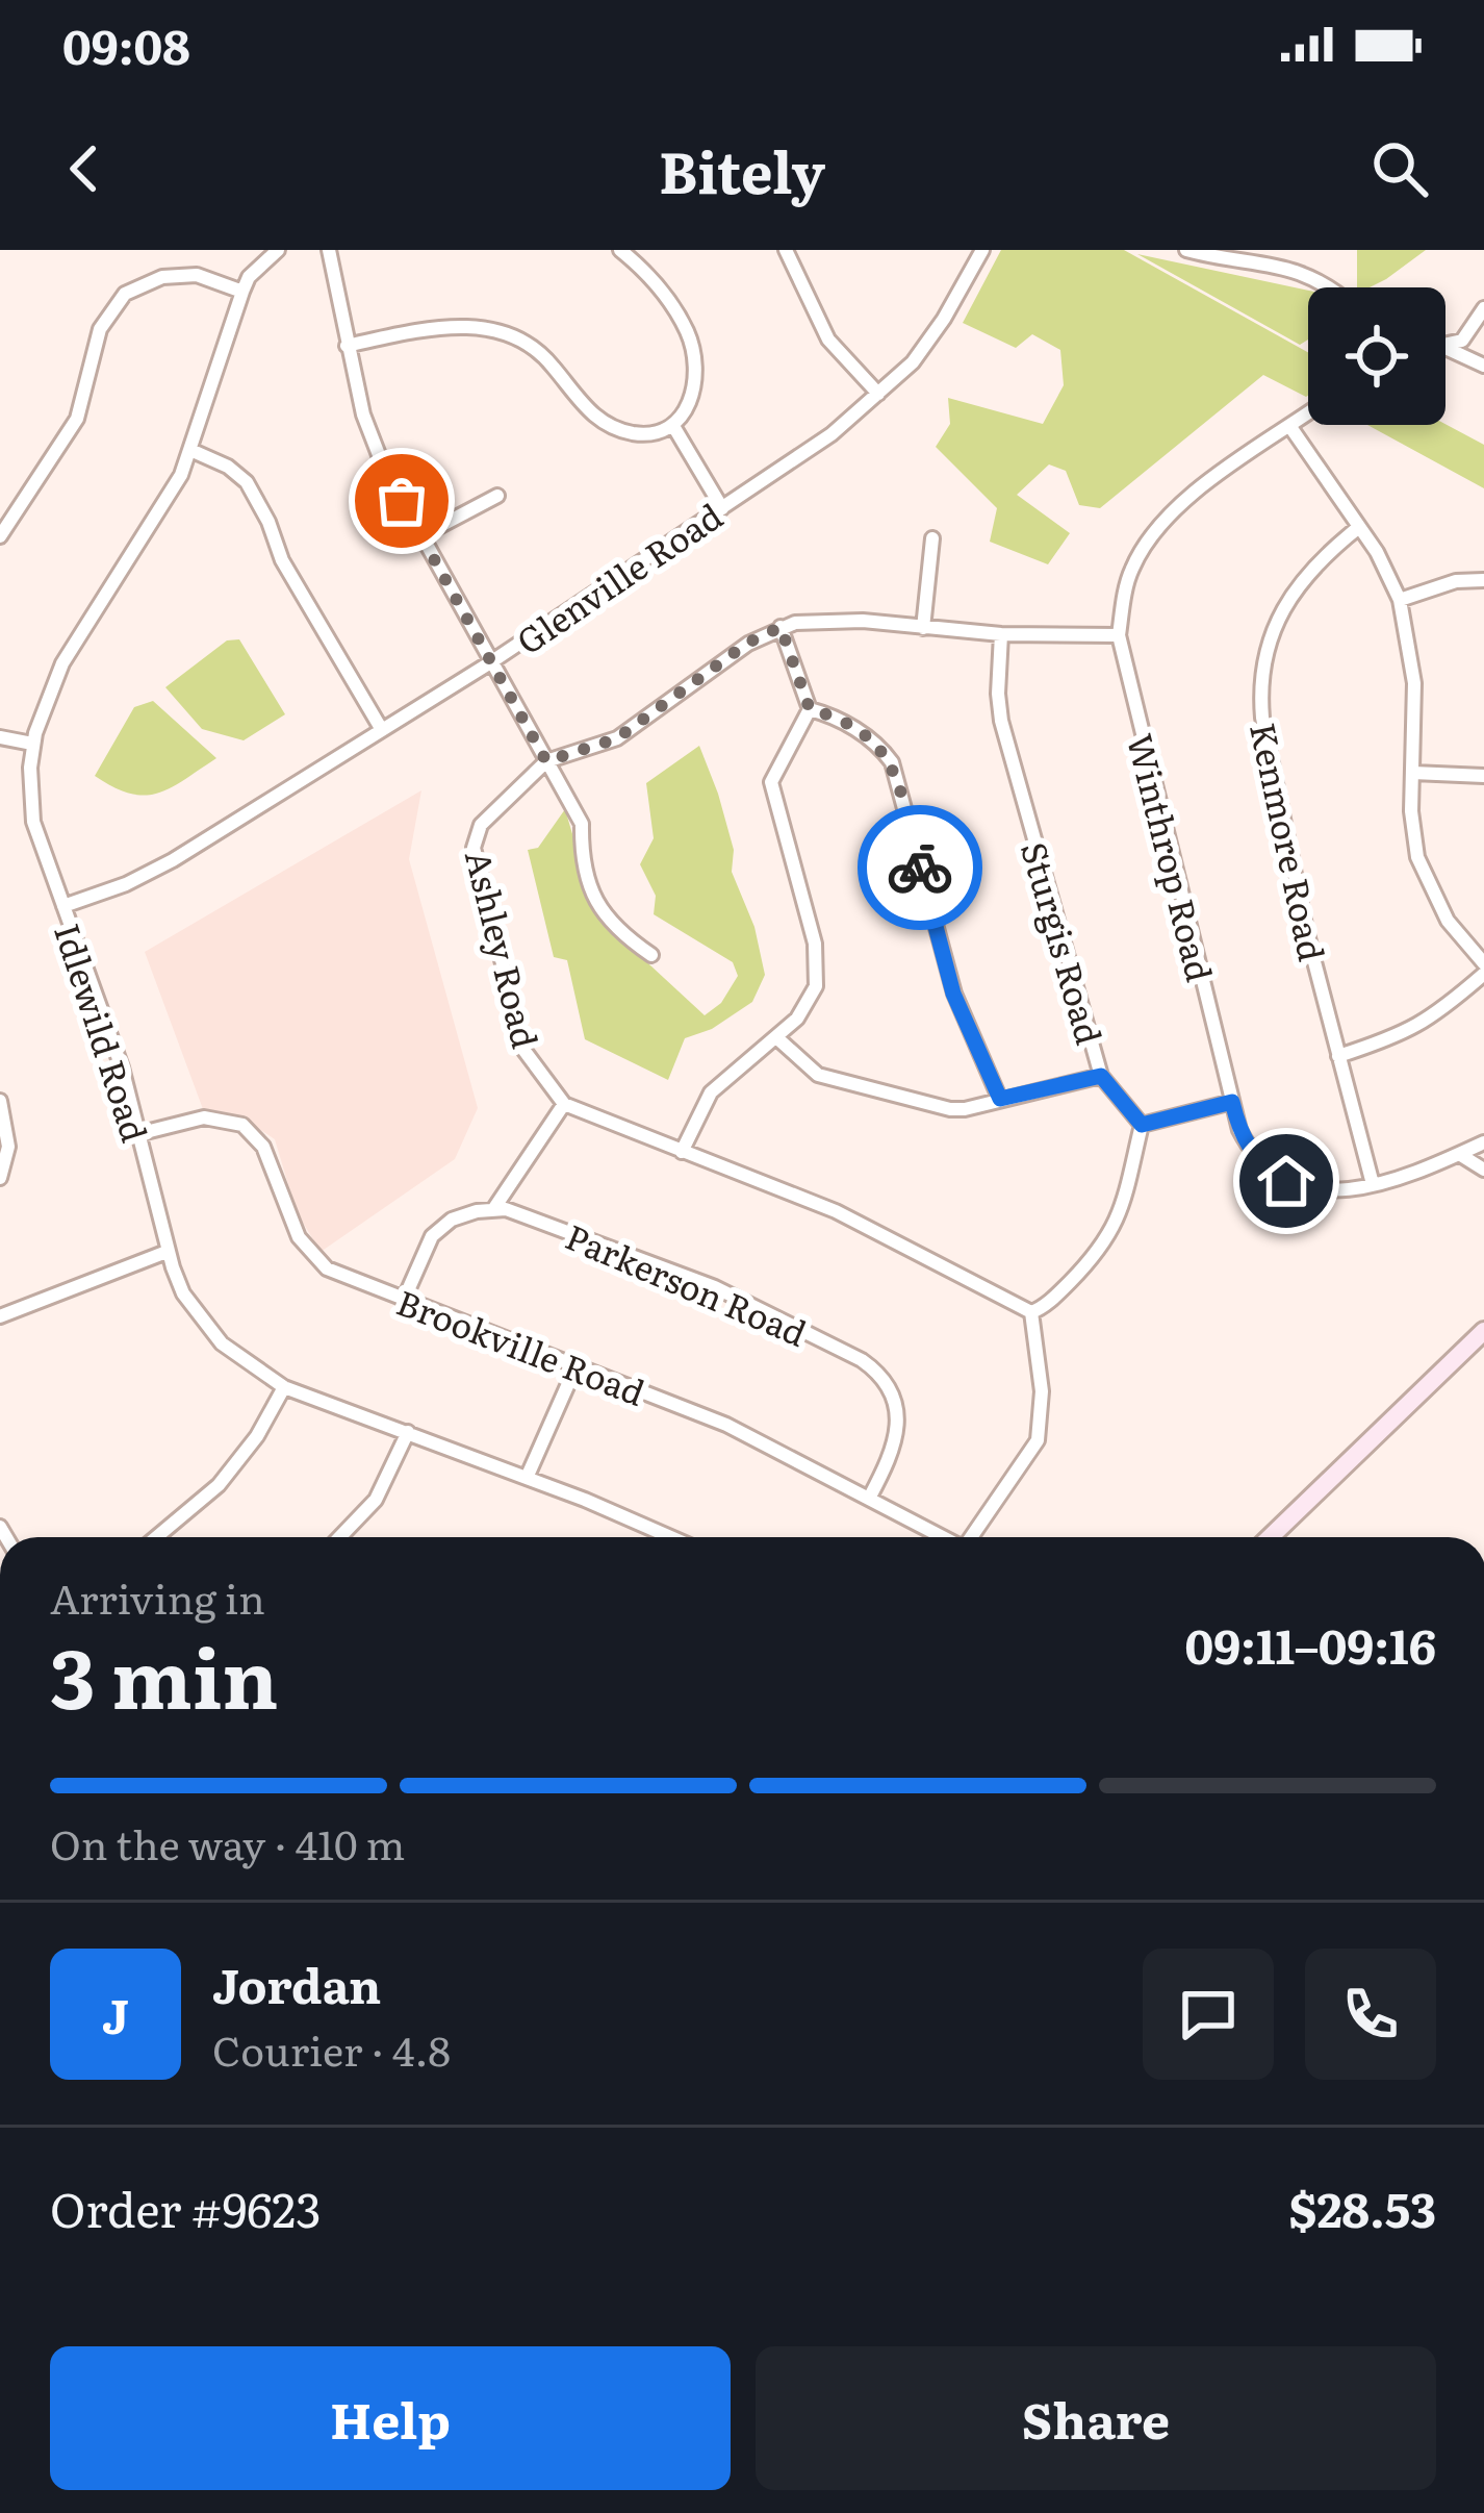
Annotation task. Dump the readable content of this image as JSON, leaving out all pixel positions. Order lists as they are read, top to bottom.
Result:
{
  "streets": {
    "street": [
      "Glenville Road",
      "Kenmore Road",
      "Winthrop Road",
      "Sturgis Road",
      "Ashley Road",
      "Idlewild Road",
      "Parkerson Road",
      "Brookville Road"
    ]
  },
  "crossings": [
    ["Glenville Road", "Idlewild Road"],
    ["Kenmore Road", "Winthrop Road"],
    ["Winthrop Road", "Ashley Road"],
    ["Sturgis Road", "Ashley Road"],
    ["Idlewild Road", "Brookville Road"],
    ["Parkerson Road", "Brookville Road"]
  ],
  "page": {
    "status": "09:08",
    "header": "Bitely",
    "heading": ["3 min", "Arriving in", "09:11–09:16"],
    "panel": [
      "Jordan",
      "Courier · 4.8",
      "Order #9623",
      "$28.53"
    ],
    "bar": "On the way · 410 m",
    "round": "J",
    "buttons": ["Help", "Share"]
  }
}
